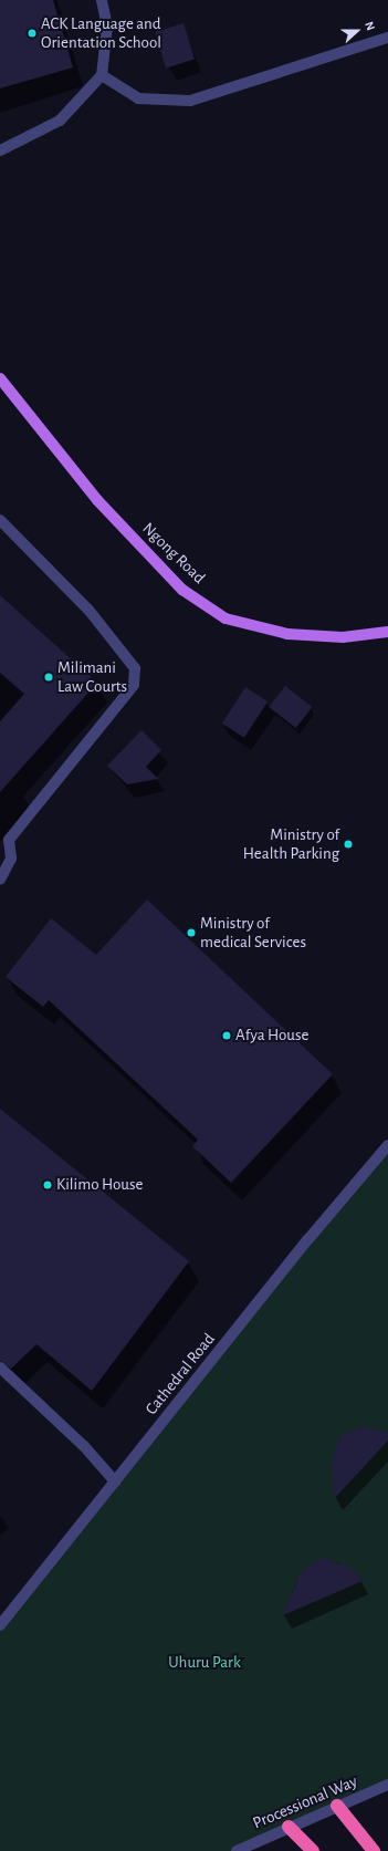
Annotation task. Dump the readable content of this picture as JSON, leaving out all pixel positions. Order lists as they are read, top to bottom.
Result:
{
  "streets": {
    "main road": ["Ngong Road"],
    "street": ["Cathedral Road", "Processional Way"]
  },
  "parks": ["Uhuru Park"],
  "places": [
    "ACK Language and Orientation School",
    "Milimani Law Courts",
    "Ministry of Health Parking",
    "Ministry of medical Services",
    "Afya House",
    "Kilimo House"
  ],
  "north": "right"
}
